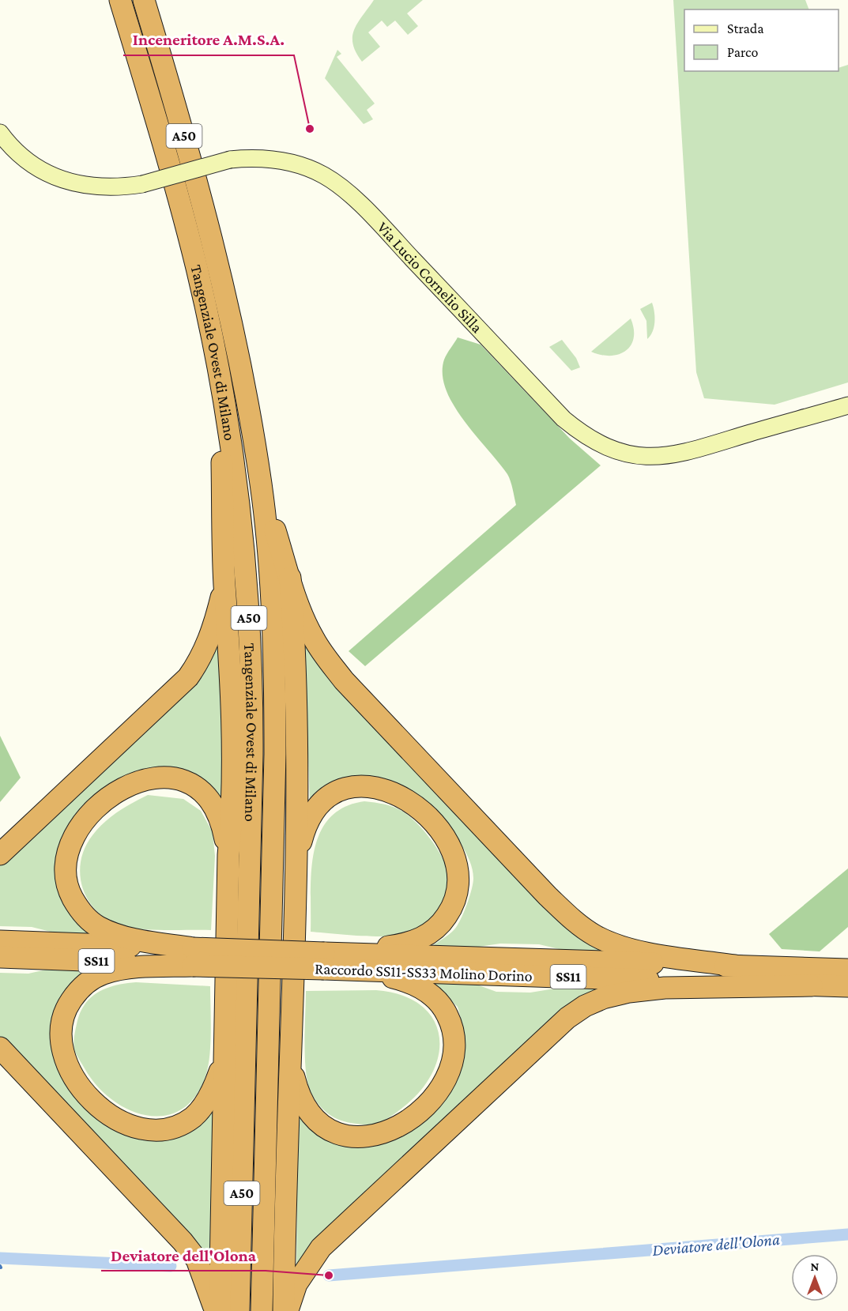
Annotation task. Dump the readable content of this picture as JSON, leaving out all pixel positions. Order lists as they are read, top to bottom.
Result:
{
  "streets": {
    "highway": [
      "A50",
      "Tangenziale Ovest di Milano",
      "SS11",
      "Raccordo SS11-SS33 Molino Dorino"
    ],
    "street": ["Via Lucio Cornelio Silla"]
  },
  "water": ["Deviatore dell'Olona"],
  "places": ["Inceneritore A.M.S.A.", "Deviatore dell'Olona"],
  "legend": ["Strada", "Parco"],
  "north": "top"
}
